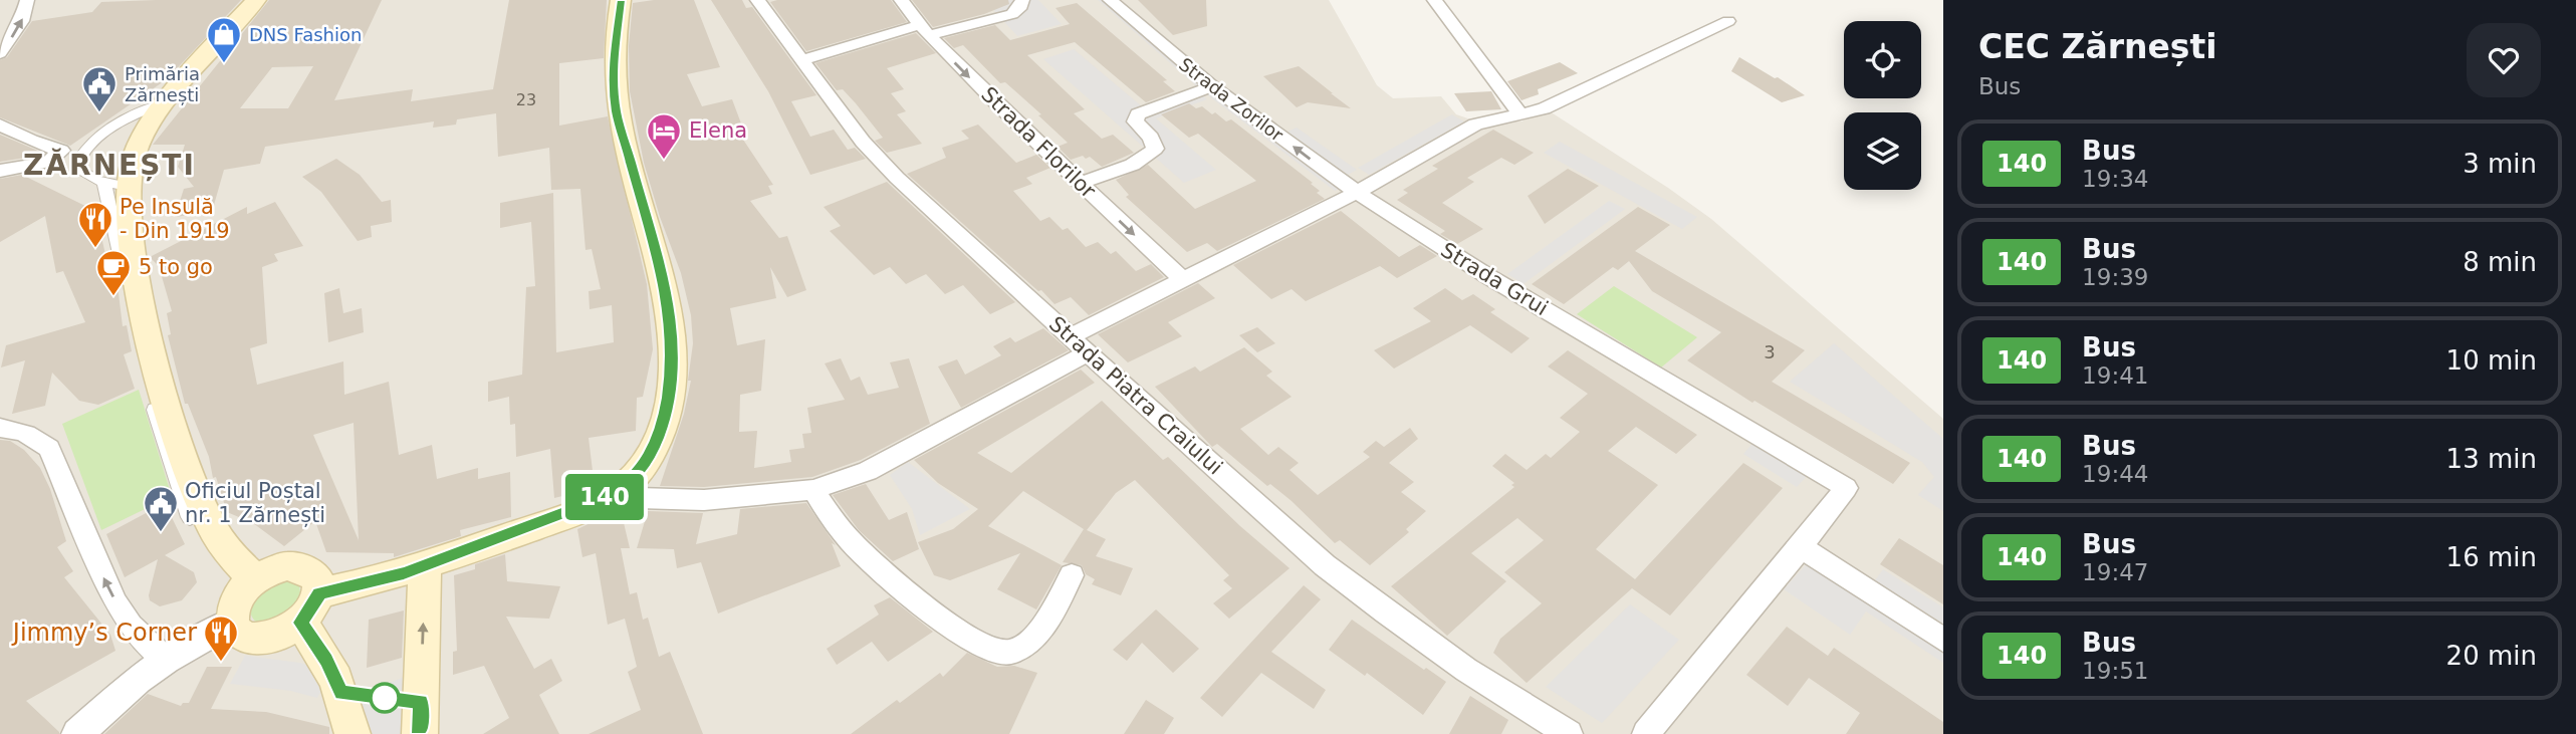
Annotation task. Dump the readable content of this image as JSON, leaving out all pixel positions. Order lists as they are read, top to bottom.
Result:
{
  "streets": {
    "street": [
      "Strada Zorilor",
      "Strada Florilor",
      "Strada Grui",
      "Strada Piatra Craiului"
    ]
  },
  "crossings": [
    ["Strada Zorilor", "Strada Grui"]
  ],
  "one_way": ["Strada Zorilor", "Strada Florilor"],
  "districts": ["ZĂRNEȘTI"],
  "places": {
    "shop": ["DNS Fashion"],
    "public building": ["Primăria Zărnești", "Oficiul Poștal nr. 1 Zărnești"],
    "hotel": ["Elena"],
    "restaurant": ["Pe Insulă - Din 1919", "Jimmy’s Corner"],
    "cafe": ["5 to go"]
  },
  "lines": ["bus line 140"],
  "house_numbers": ["23", "3"],
  "page": {
    "on_map": "140",
    "heading": ["CEC Zărnești", "Bus"],
    "list": [
      {
        "mark": "140",
        "name": "Bus",
        "note": "19:34",
        "value": "3 min"
      },
      {
        "mark": "140",
        "name": "Bus",
        "note": "19:39",
        "value": "8 min"
      },
      {
        "mark": "140",
        "name": "Bus",
        "note": "19:41",
        "value": "10 min"
      },
      {
        "mark": "140",
        "name": "Bus",
        "note": "19:44",
        "value": "13 min"
      },
      {
        "mark": "140",
        "name": "Bus",
        "note": "19:47",
        "value": "16 min"
      },
      {
        "mark": "140",
        "name": "Bus",
        "note": "19:51",
        "value": "20 min"
      }
    ]
  }
}
